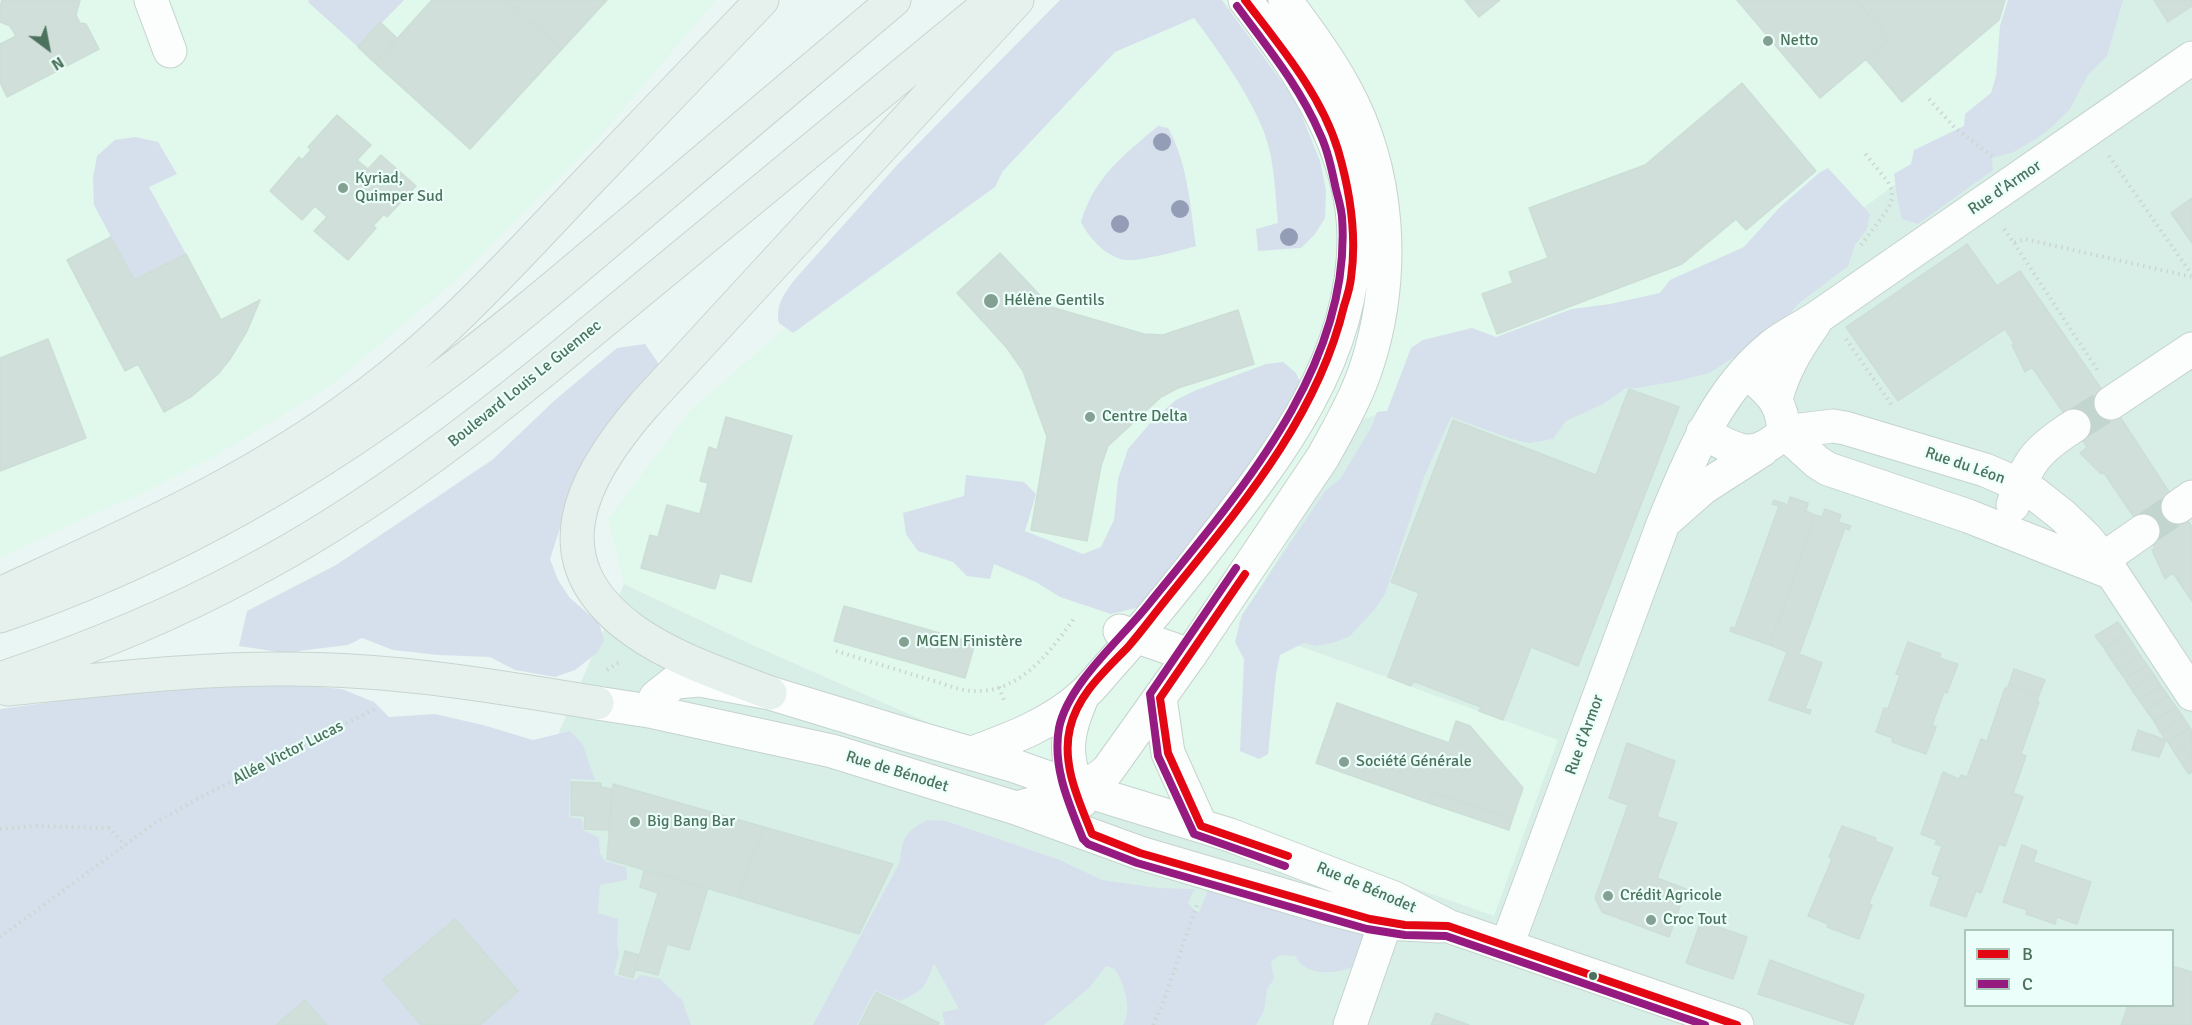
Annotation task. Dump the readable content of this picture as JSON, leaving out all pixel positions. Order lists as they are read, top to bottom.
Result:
{
  "streets": {
    "main road": ["Boulevard Louis Le Guennec"],
    "street": ["Rue d'Armor", "Rue du Léon", "Rue de Bénodet"],
    "path": ["Allée Victor Lucas"]
  },
  "crossings": [
    ["Rue d'Armor", "Rue du Léon"],
    ["Rue d'Armor", "Rue de Bénodet"]
  ],
  "places": [
    "Netto",
    "Kyriad, Quimper Sud",
    "Hélène Gentils",
    "Centre Delta",
    "MGEN Finistère",
    "Société Générale",
    "Big Bang Bar",
    "Crédit Agricole",
    "Croc Tout"
  ],
  "lines": ["transit line B", "transit line C"],
  "legend": ["B", "C"],
  "north": "bottom right"
}
